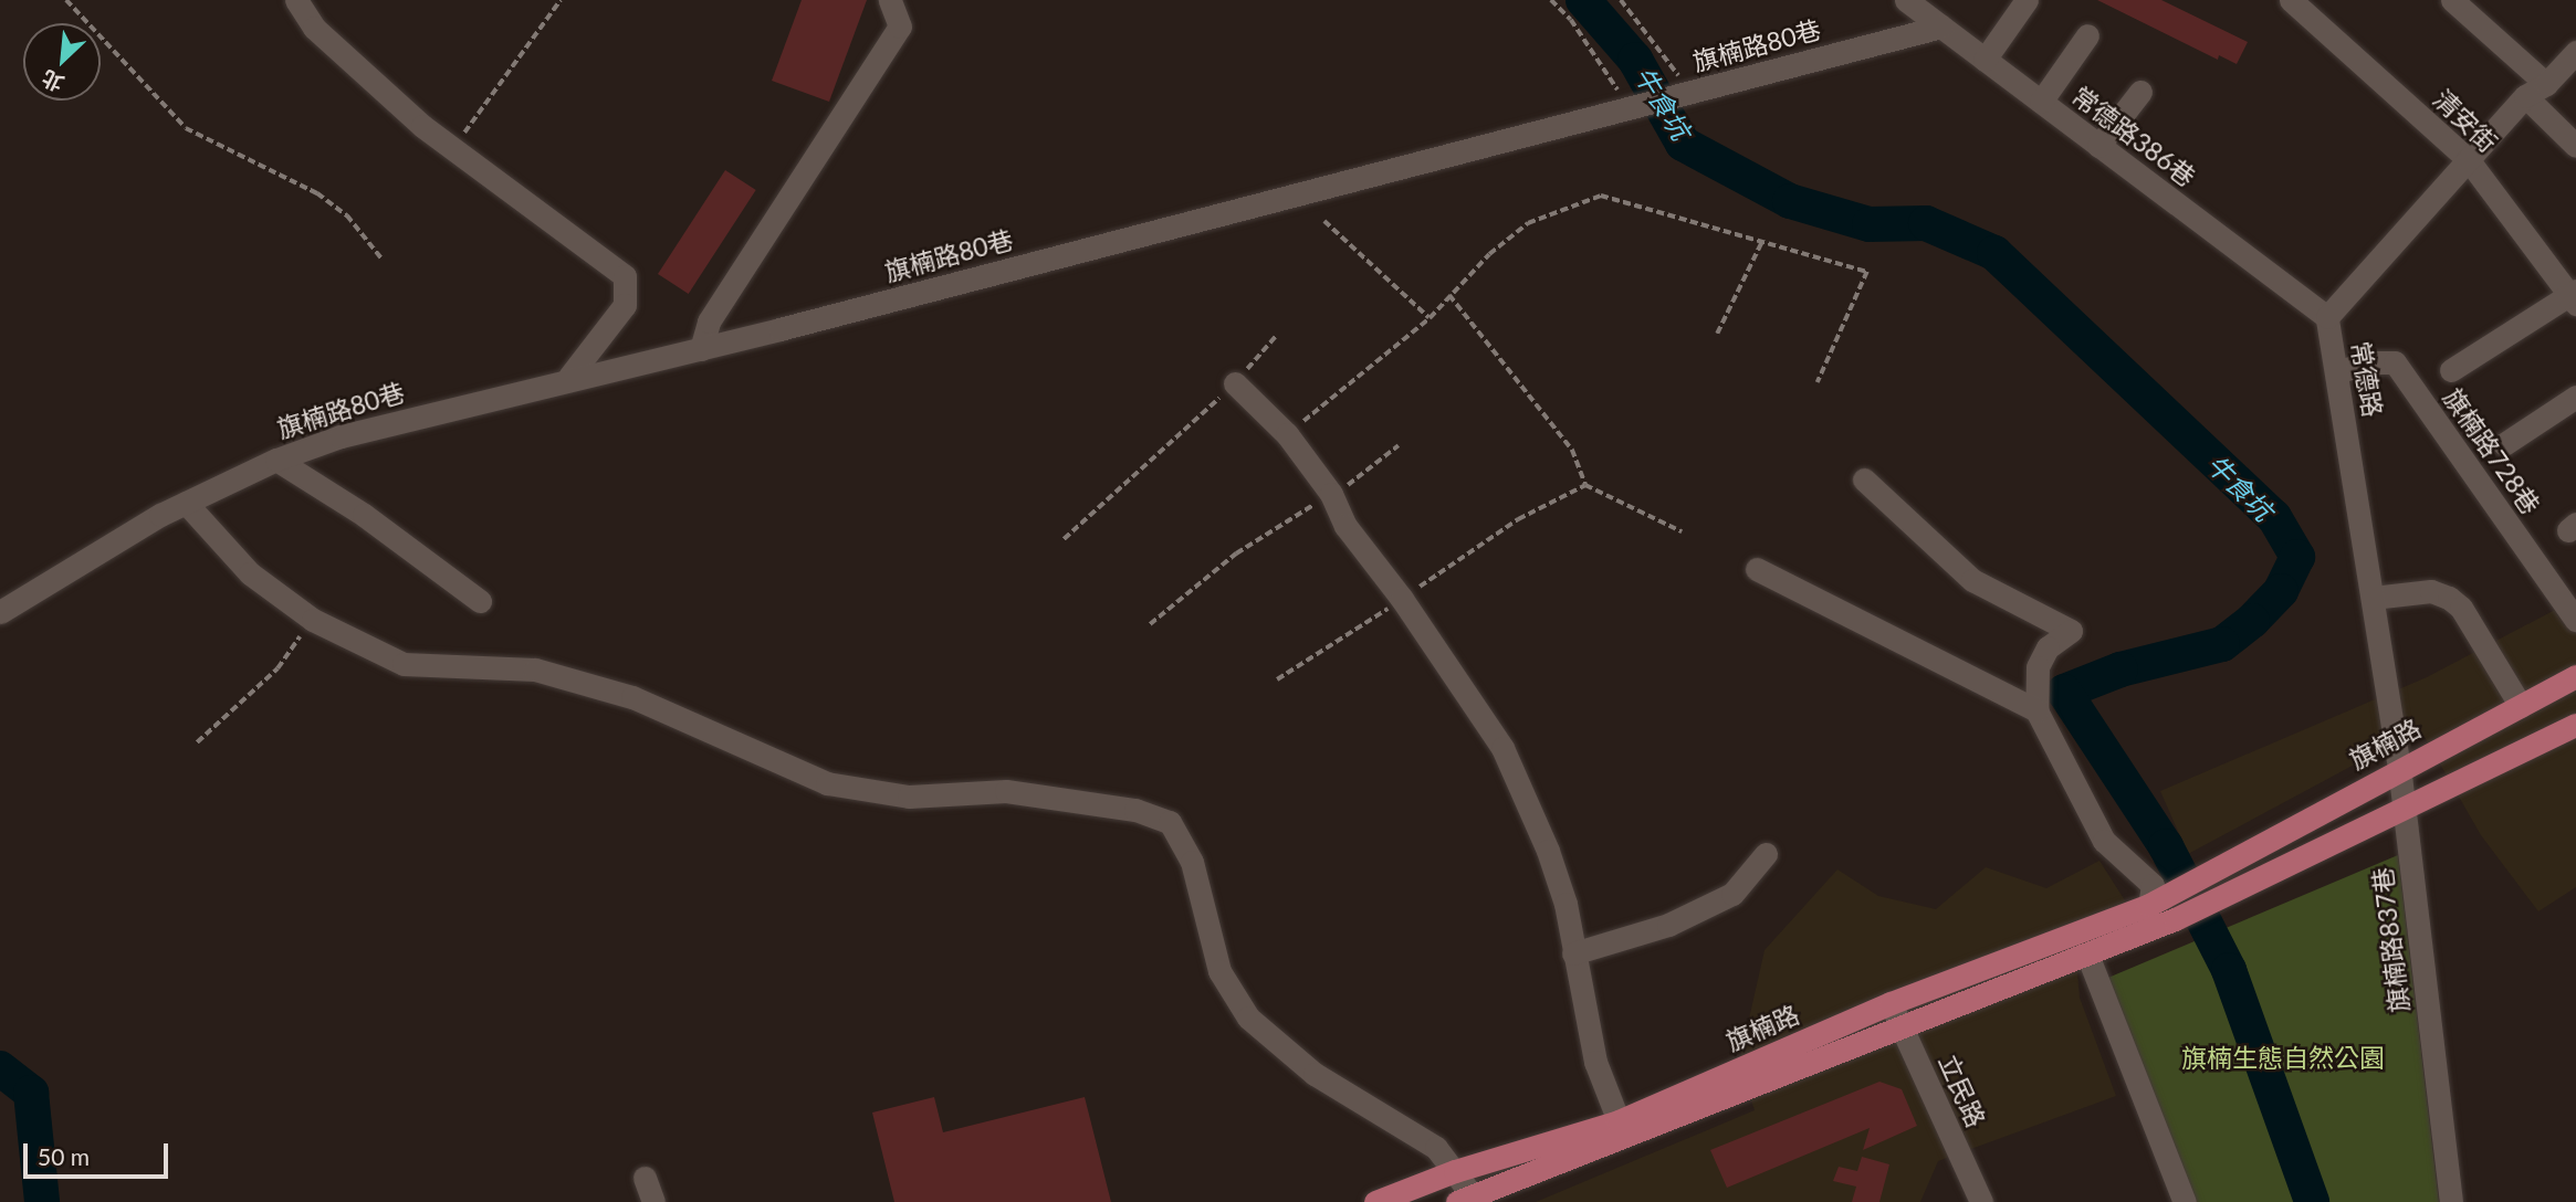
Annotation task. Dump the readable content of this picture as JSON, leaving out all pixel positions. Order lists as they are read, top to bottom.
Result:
{
  "streets": {
    "main road": ["旗楠路"],
    "street": [
      "旗楠路80巷",
      "清安街",
      "常德路386巷",
      "常德路",
      "旗楠路728巷",
      "旗楠路837巷",
      "立民路"
    ]
  },
  "crossings": [
    ["旗楠路80巷", "常德路386巷"],
    ["清安街", "常德路"],
    ["常德路386巷", "常德路"],
    ["常德路", "旗楠路728巷"],
    ["常德路", "旗楠路"],
    ["常德路", "旗楠路837巷"],
    ["旗楠路", "旗楠路837巷"],
    ["旗楠路", "立民路"]
  ],
  "water": ["牛食坑"],
  "parks": ["旗楠生態自然公園"],
  "scale_bar": "50 m",
  "north": "bottom left"
}
